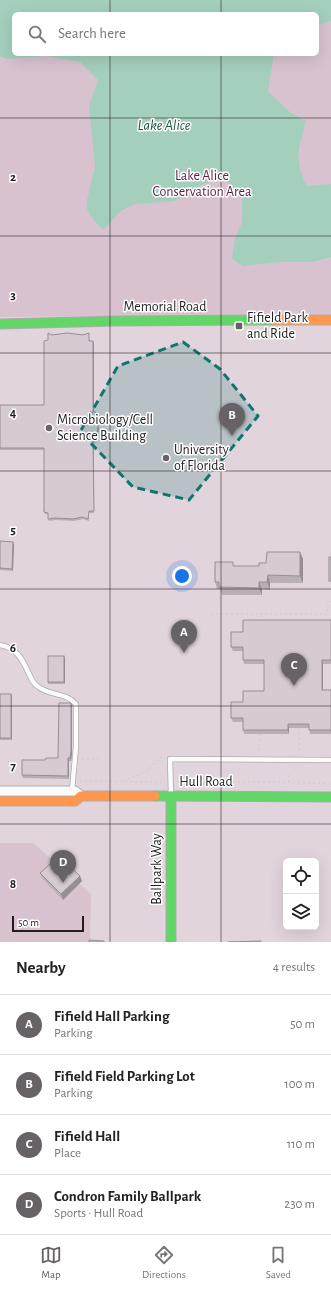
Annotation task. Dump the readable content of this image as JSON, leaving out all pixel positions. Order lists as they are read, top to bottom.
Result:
{
  "streets": {
    "street": ["Memorial Road", "Hull Road", "Ballpark Way"]
  },
  "crossings": [
    ["Hull Road", "Ballpark Way"]
  ],
  "water": ["Lake Alice"],
  "parks": ["Lake Alice Conservation Area"],
  "places": {
    "transit": ["Fifield Park and Ride"],
    "other": ["Microbiology/Cell Science Building", "University of Florida"]
  },
  "scale_bar": "50 m",
  "page": {
    "search": "Search here",
    "pins": [
      "B",
      "A",
      "C",
      "D"
    ],
    "scale": "50 m",
    "heading": ["Nearby", "4 results"],
    "list": [
      {
        "mark": "A",
        "name": "Fifield Hall Parking",
        "note": "Parking",
        "value": "50 m"
      },
      {
        "mark": "B",
        "name": "Fifield Field Parking Lot",
        "note": "Parking",
        "value": "100 m"
      },
      {
        "mark": "C",
        "name": "Fifield Hall",
        "note": "Place",
        "value": "110 m"
      },
      {
        "mark": "D",
        "name": "Condron Family Ballpark",
        "note": "Sports · Hull Road",
        "value": "230 m"
      }
    ],
    "nav": ["Map", "Directions", "Saved"]
  },
  "grid": {
    "rows": [
      "2",
      "3",
      "4",
      "5",
      "6",
      "7",
      "8"
    ]
  }
}
